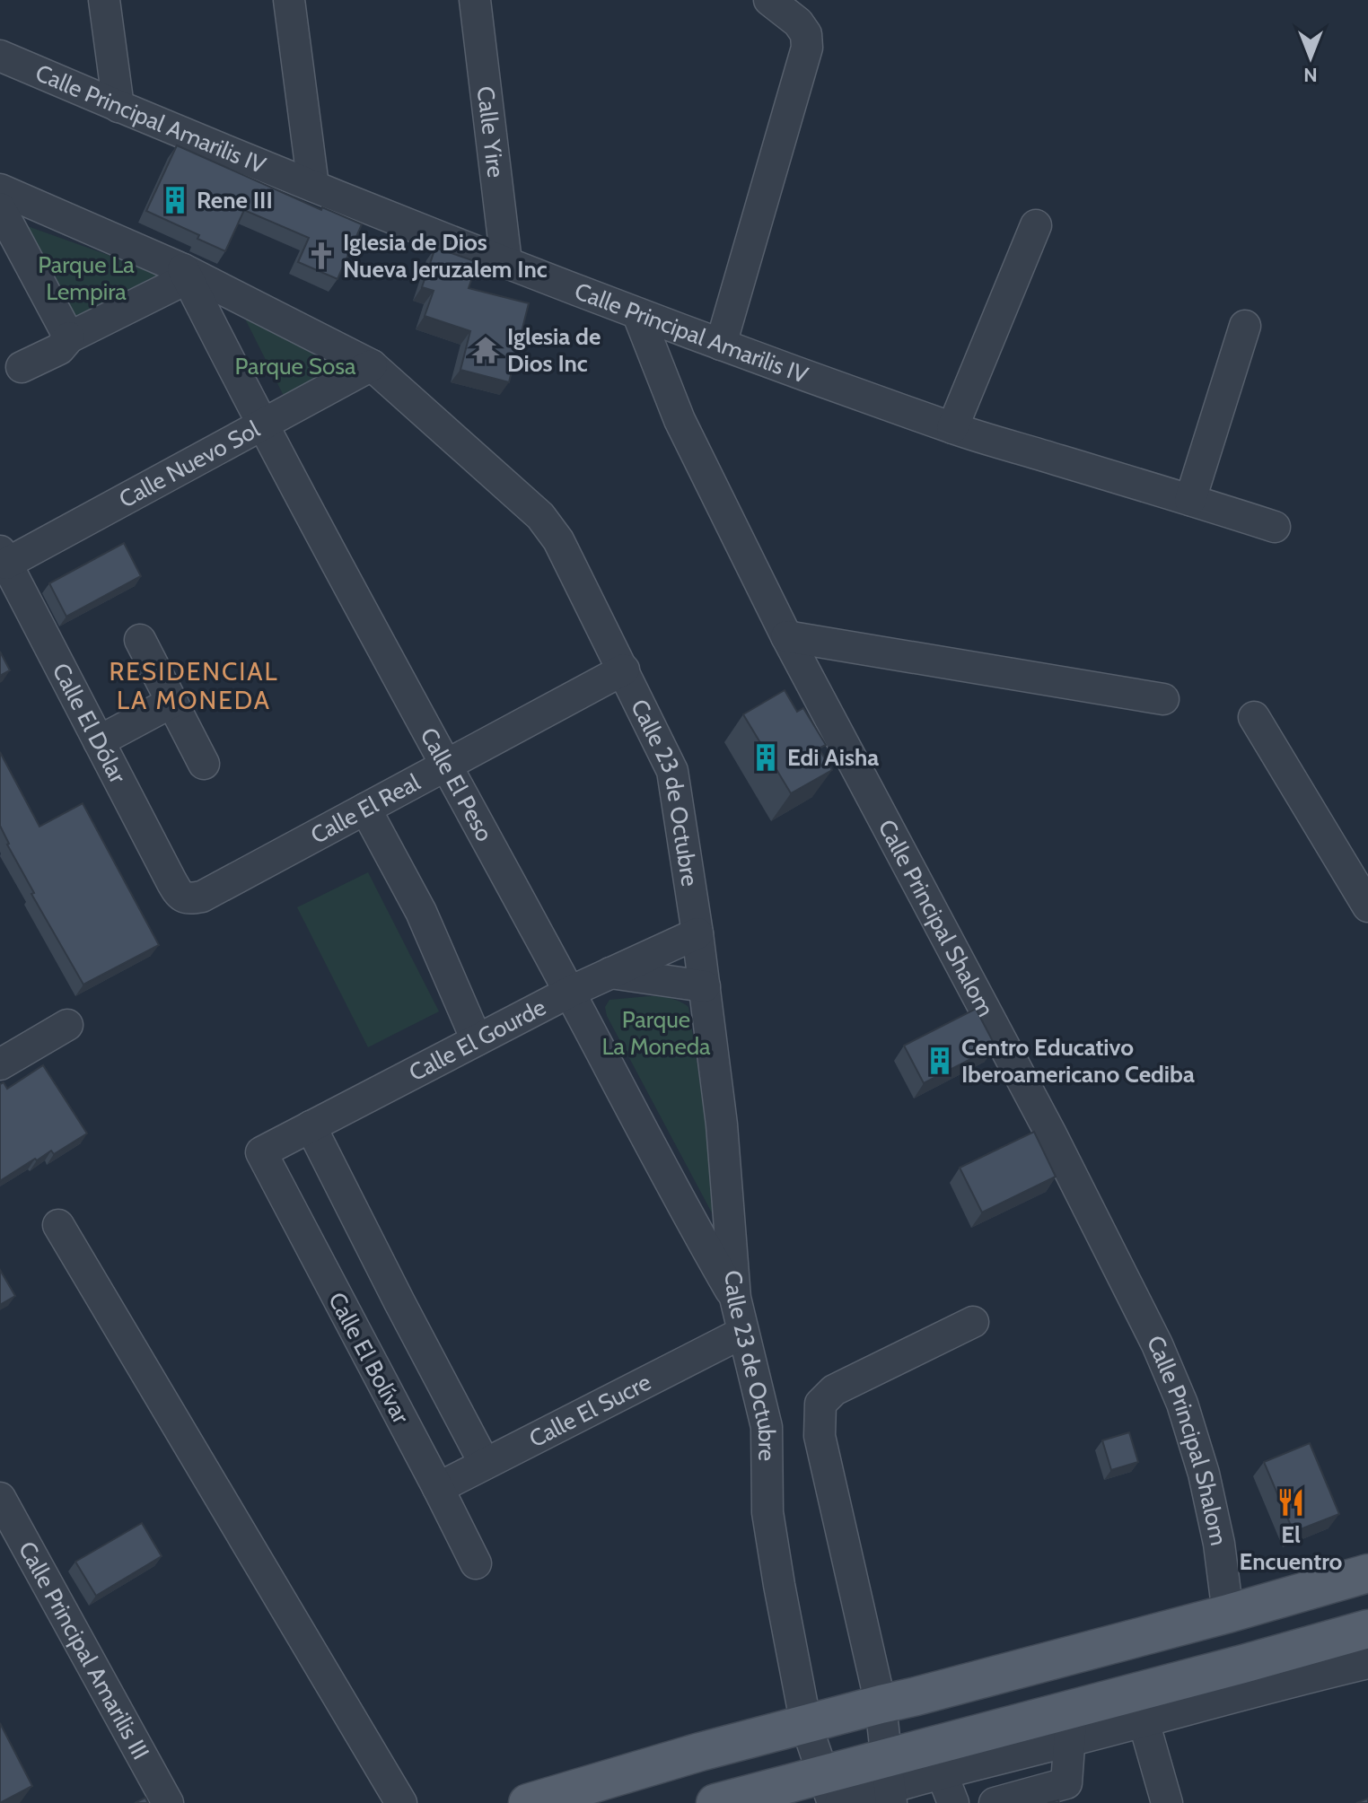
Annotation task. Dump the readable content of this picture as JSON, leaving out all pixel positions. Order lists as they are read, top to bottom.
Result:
{
  "streets": {
    "street": [
      "Calle Principal Amarilis IV",
      "Calle Yire",
      "Calle Nuevo Sol",
      "Calle El Dólar",
      "Calle El Peso",
      "Calle 23 de Octubre",
      "Calle El Real",
      "Calle Principal Shalom",
      "Calle El Gourde",
      "Calle El Bolívar",
      "Calle El Sucre",
      "Calle Principal Amarilis III"
    ]
  },
  "crossings": [
    ["Calle Principal Amarilis IV", "Calle Yire"],
    ["Calle Principal Amarilis IV", "Calle Principal Shalom"],
    ["Calle Nuevo Sol", "Calle El Dólar"],
    ["Calle Nuevo Sol", "Calle El Peso"],
    ["Calle Nuevo Sol", "Calle 23 de Octubre"],
    ["Calle El Dólar", "Calle El Real"],
    ["Calle El Peso", "Calle 23 de Octubre"],
    ["Calle El Peso", "Calle El Real"],
    ["Calle El Peso", "Calle El Gourde"],
    ["Calle 23 de Octubre", "Calle El Real"],
    ["Calle 23 de Octubre", "Calle El Gourde"],
    ["Calle 23 de Octubre", "Calle El Sucre"],
    ["Calle El Gourde", "Calle El Bolívar"],
    ["Calle El Bolívar", "Calle El Sucre"]
  ],
  "districts": ["RESIDENCIAL LA MONEDA"],
  "parks": ["Parque La Lempira", "Parque Sosa", "Parque La Moneda"],
  "places": {
    "building": ["Rene III", "Edi Aisha", "Centro Educativo Iberoamericano Cediba"],
    "church": ["Iglesia de Dios Nueva Jeruzalem Inc"],
    "temple": ["Iglesia de Dios Inc"],
    "restaurant": ["El Encuentro"]
  },
  "north": "bottom"
}
